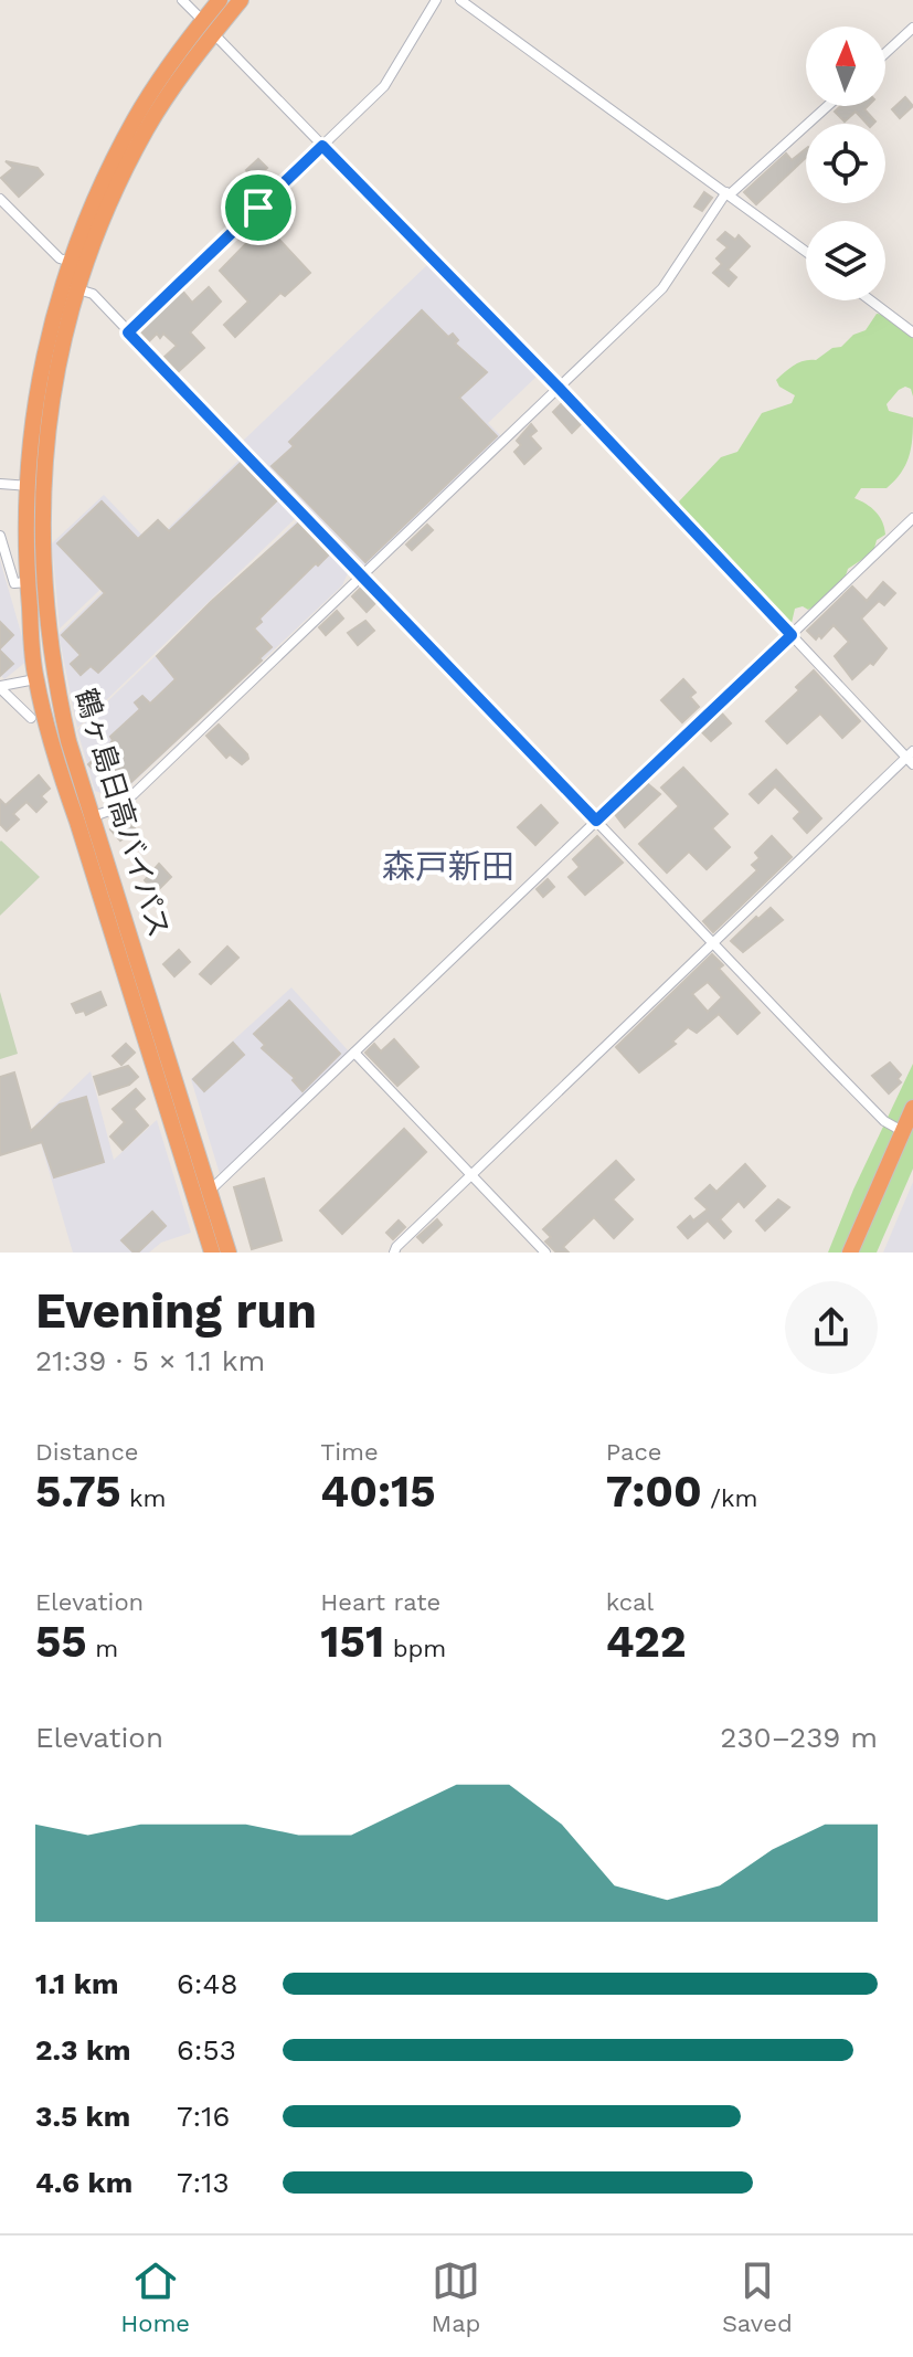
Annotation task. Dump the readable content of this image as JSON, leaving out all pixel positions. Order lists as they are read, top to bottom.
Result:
{
  "streets": {
    "highway": ["鶴ヶ島日高バイパス"]
  },
  "districts": ["森戸新田"],
  "north": "top",
  "page": {
    "heading": ["Evening run", "21:39 · 5 × 1.1 km"],
    "stats": [
      ["Distance", "5.75 km"],
      ["Time", "40:15"],
      ["Pace", "7:00 /km"],
      ["Elevation", "55 m"],
      ["Heart rate", "151 bpm"],
      ["kcal", "422"]
    ],
    "chart": ["Elevation", "230–239 m"],
    "list": [
      {
        "name": "1.1 km",
        "note": "6:48"
      },
      {
        "name": "2.3 km",
        "note": "6:53"
      },
      {
        "name": "3.5 km",
        "note": "7:16"
      },
      {
        "name": "4.6 km",
        "note": "7:13"
      }
    ],
    "tabs": ["Home", "Map", "Saved"]
  }
}
